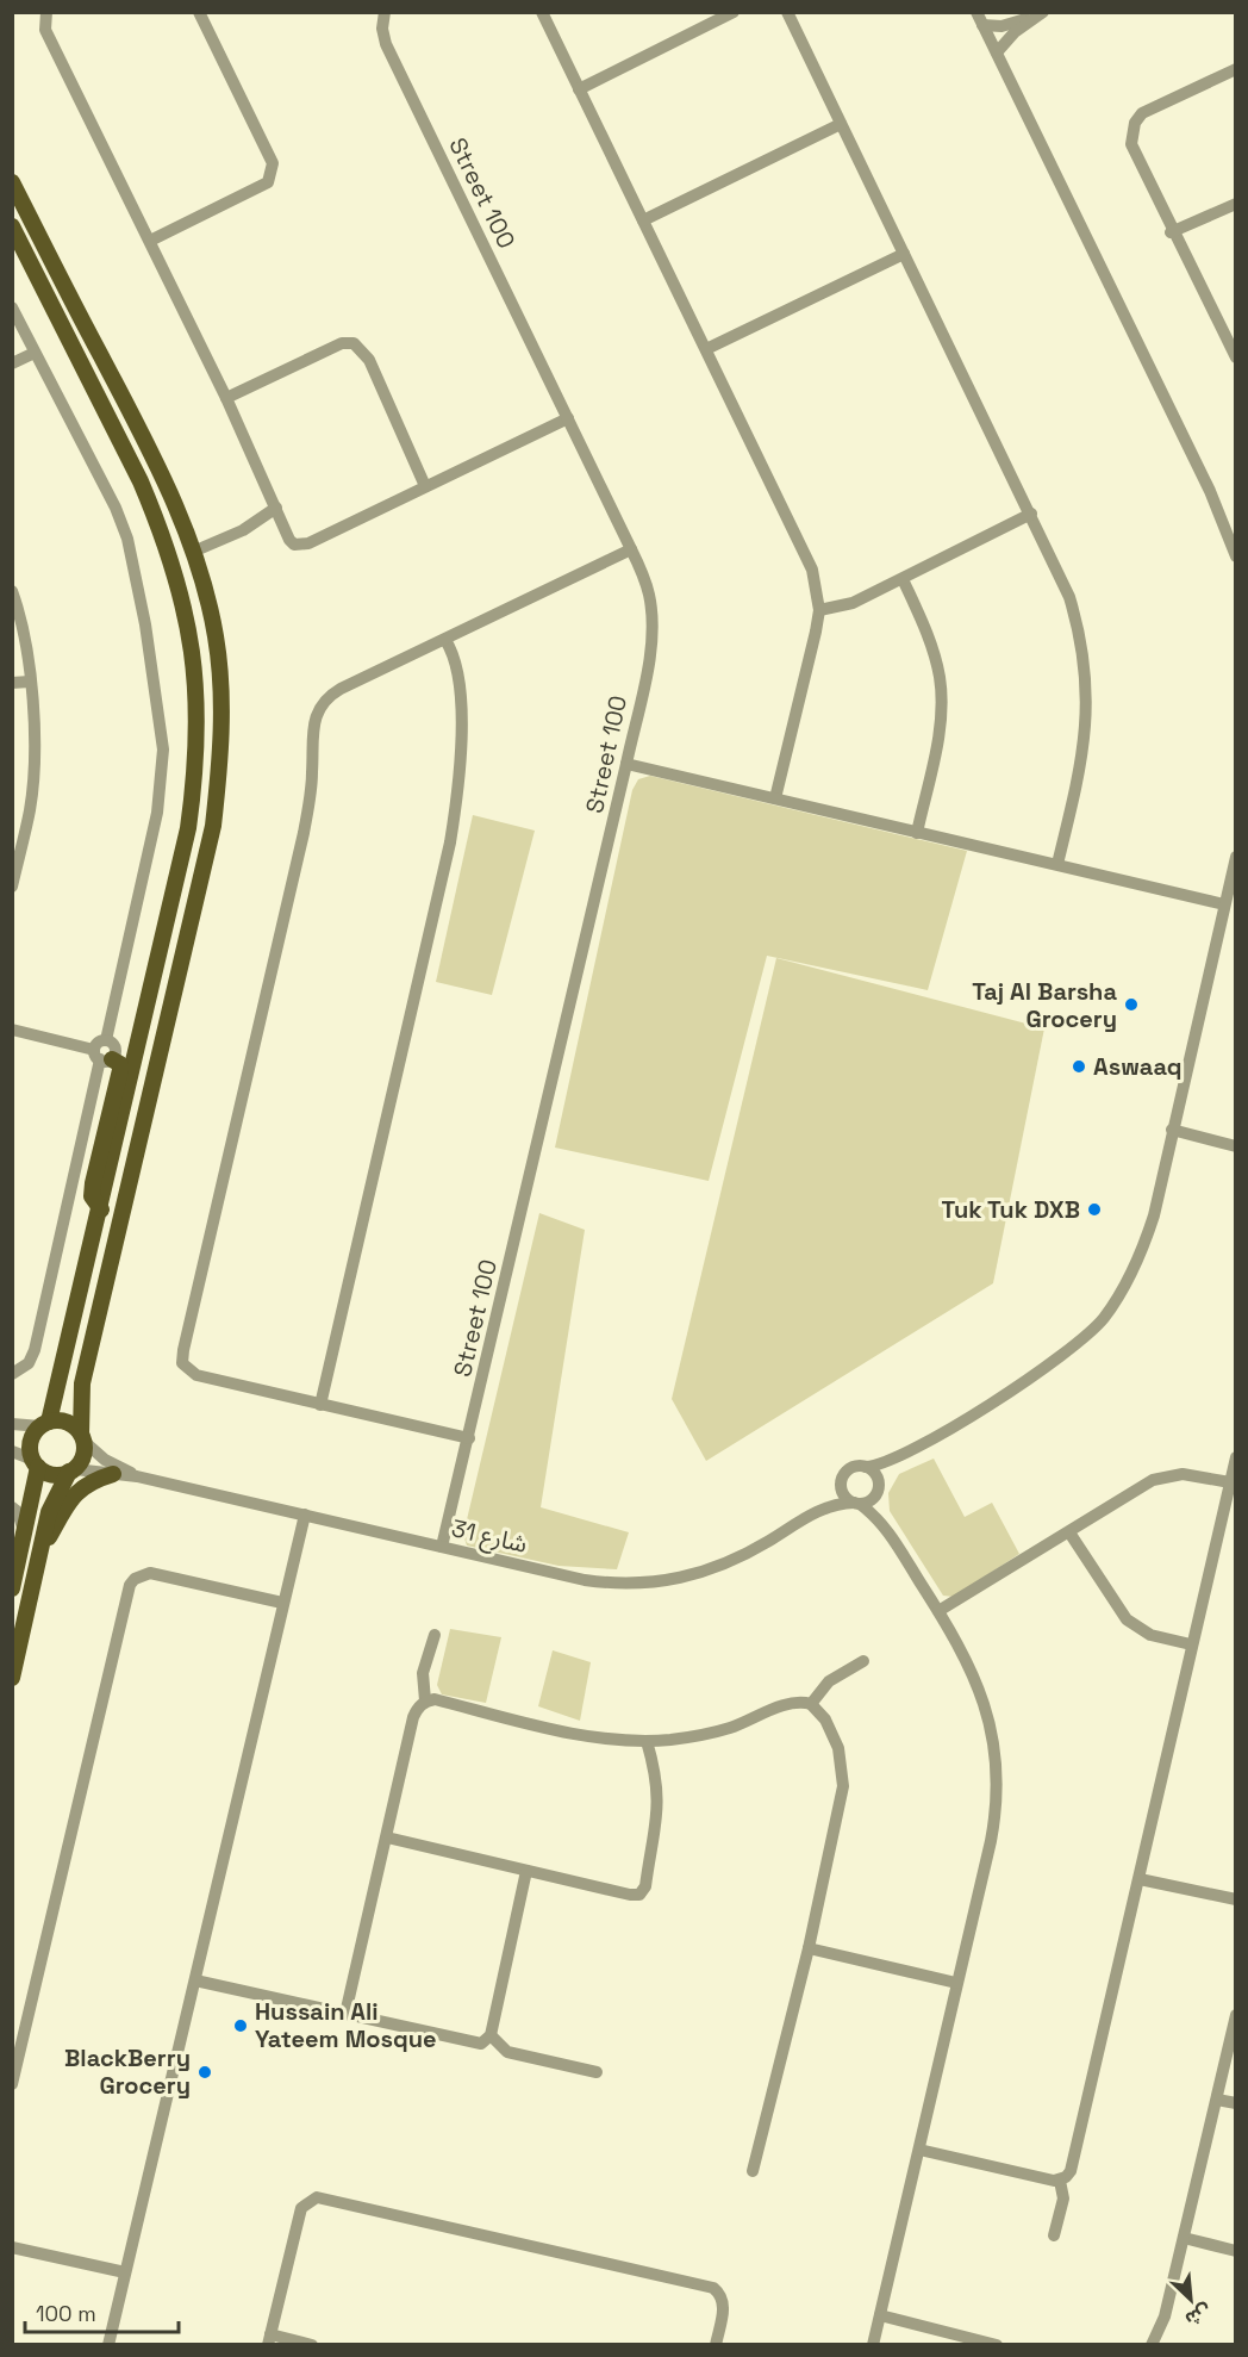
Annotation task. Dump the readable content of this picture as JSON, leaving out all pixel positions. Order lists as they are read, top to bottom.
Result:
{
  "streets": {
    "street": ["Street 100", "شارع 31"]
  },
  "crossings": [
    ["Street 100", "شارع 31"]
  ],
  "places": [
    "Taj Al Barsha Grocery",
    "Aswaaq",
    "Tuk Tuk DXB",
    "Hussain Ali Yateem Mosque",
    "BlackBerry Grocery"
  ],
  "scale_bar": "100 m",
  "north": "bottom right"
}
